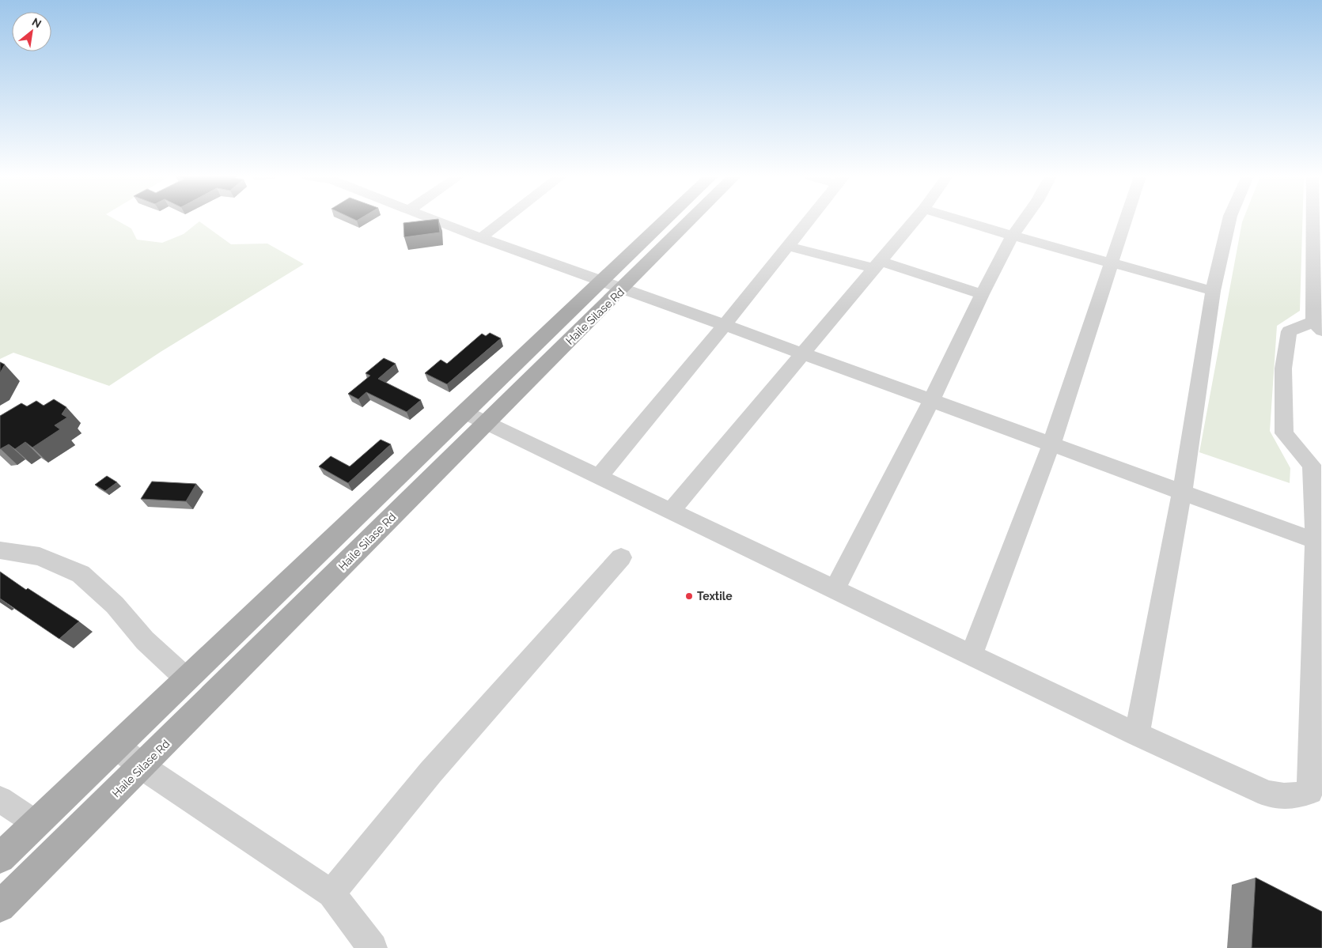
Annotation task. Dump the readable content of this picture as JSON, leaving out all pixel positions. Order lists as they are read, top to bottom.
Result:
{
  "streets": {
    "main road": ["Haile Silase Rd"]
  },
  "places": ["Textile"],
  "north": "top right"
}
